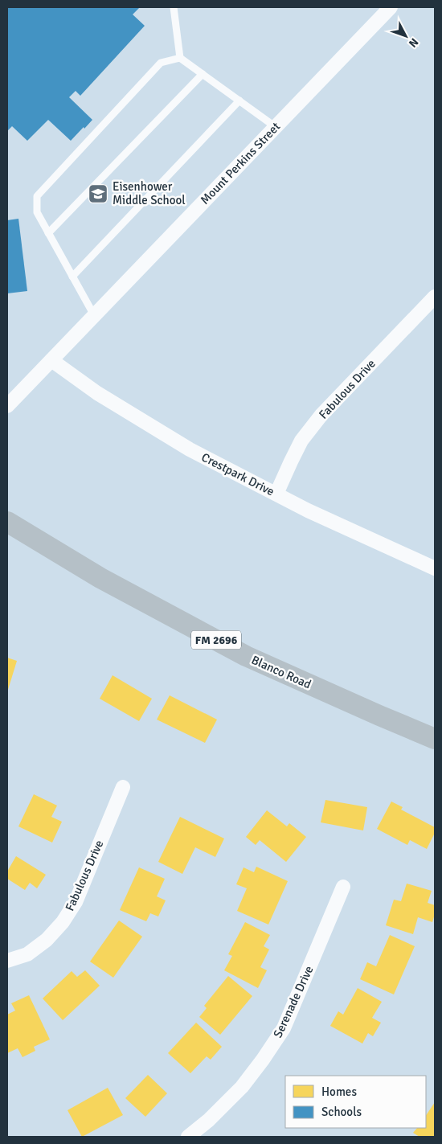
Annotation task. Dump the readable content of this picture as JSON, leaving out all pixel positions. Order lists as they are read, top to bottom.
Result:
{
  "streets": {
    "main road": ["FM 2696", "Blanco Road"],
    "street": [
      "Mount Perkins Street",
      "Fabulous Drive",
      "Crestpark Drive",
      "Serenade Drive"
    ]
  },
  "crossings": [
    ["Mount Perkins Street", "Crestpark Drive"],
    ["Fabulous Drive", "Crestpark Drive"]
  ],
  "places": {
    "school or university": ["Eisenhower Middle School"]
  },
  "legend": ["Homes", "Schools"],
  "north": "bottom right"
}
